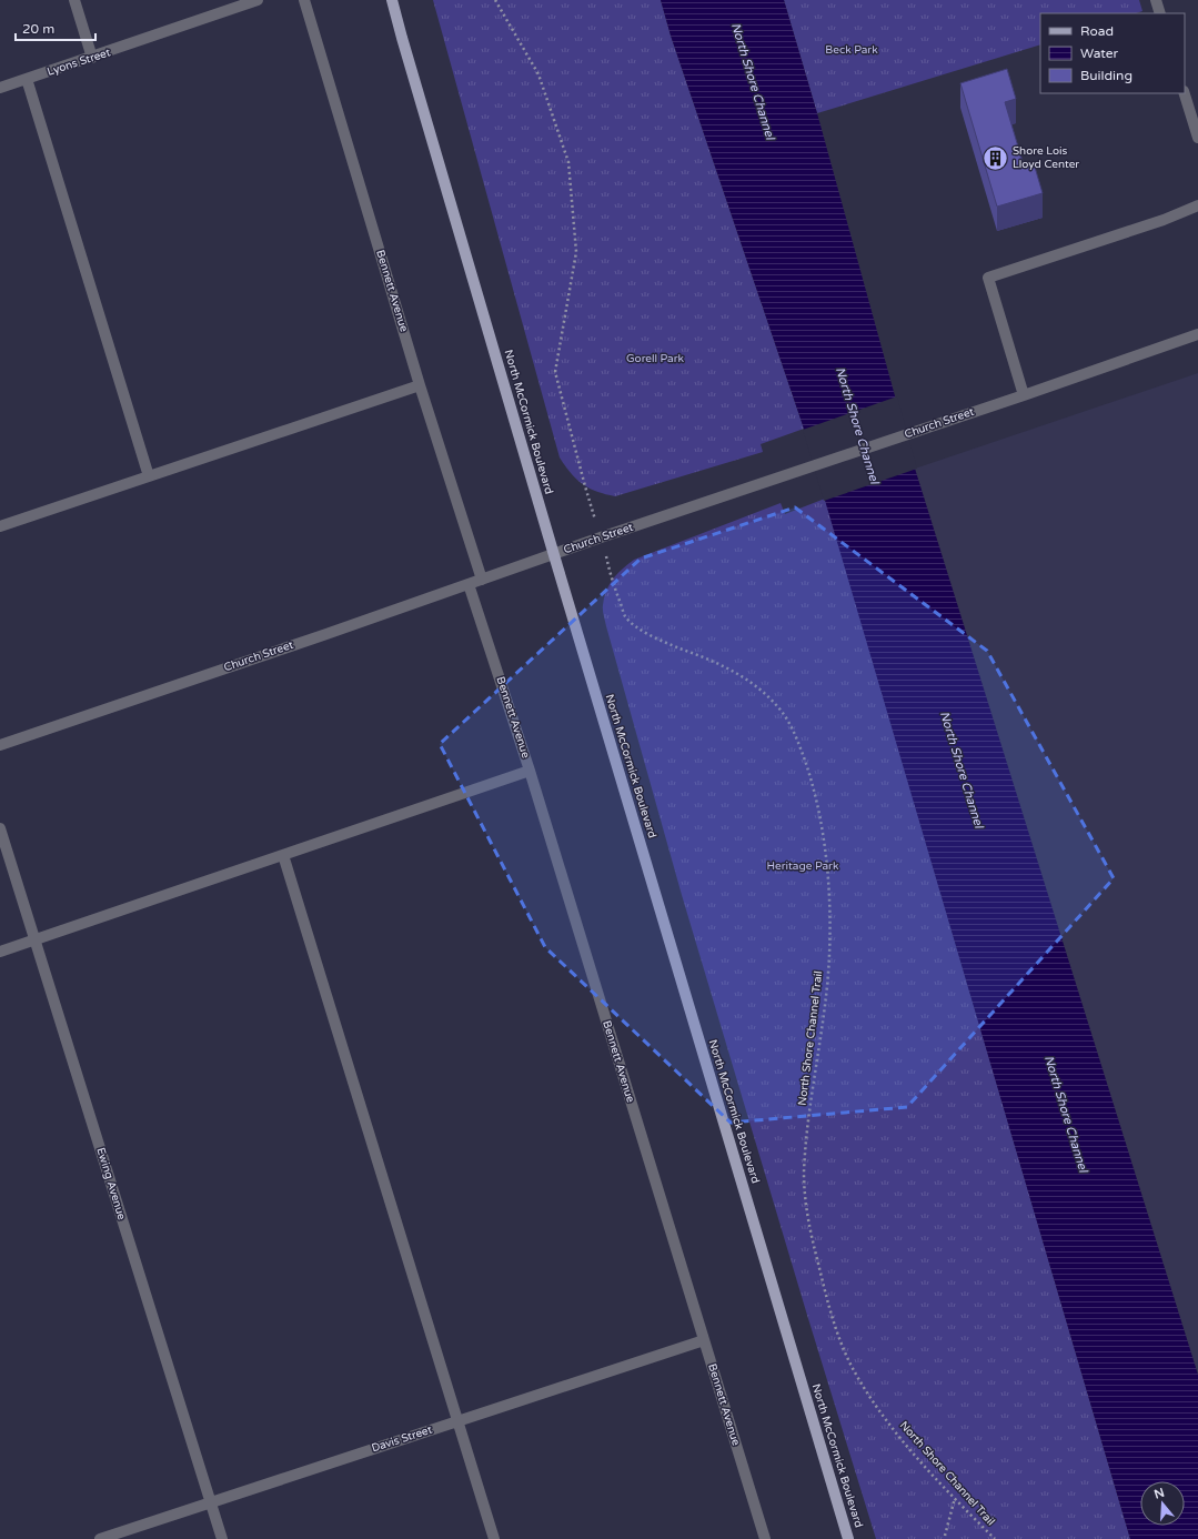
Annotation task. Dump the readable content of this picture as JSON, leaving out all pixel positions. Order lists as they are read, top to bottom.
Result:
{
  "streets": {
    "main road": ["North McCormick Boulevard"],
    "street": [
      "Lyons Street",
      "Bennett Avenue",
      "Church Street",
      "Ewing Avenue",
      "Davis Street"
    ],
    "path": ["North Shore Channel Trail"]
  },
  "crossings": [
    ["Bennett Avenue", "Church Street"],
    ["Bennett Avenue", "Davis Street"],
    ["North McCormick Boulevard", "Church Street"],
    ["Ewing Avenue", "Davis Street"]
  ],
  "water": ["North Shore Channel"],
  "parks": ["Beck Park", "Gorell Park", "Heritage Park"],
  "places": {
    "building": ["Shore Lois Lloyd Center"]
  },
  "legend": ["Road", "Water", "Building"],
  "scale_bar": "20 m",
  "north": "top"
}
